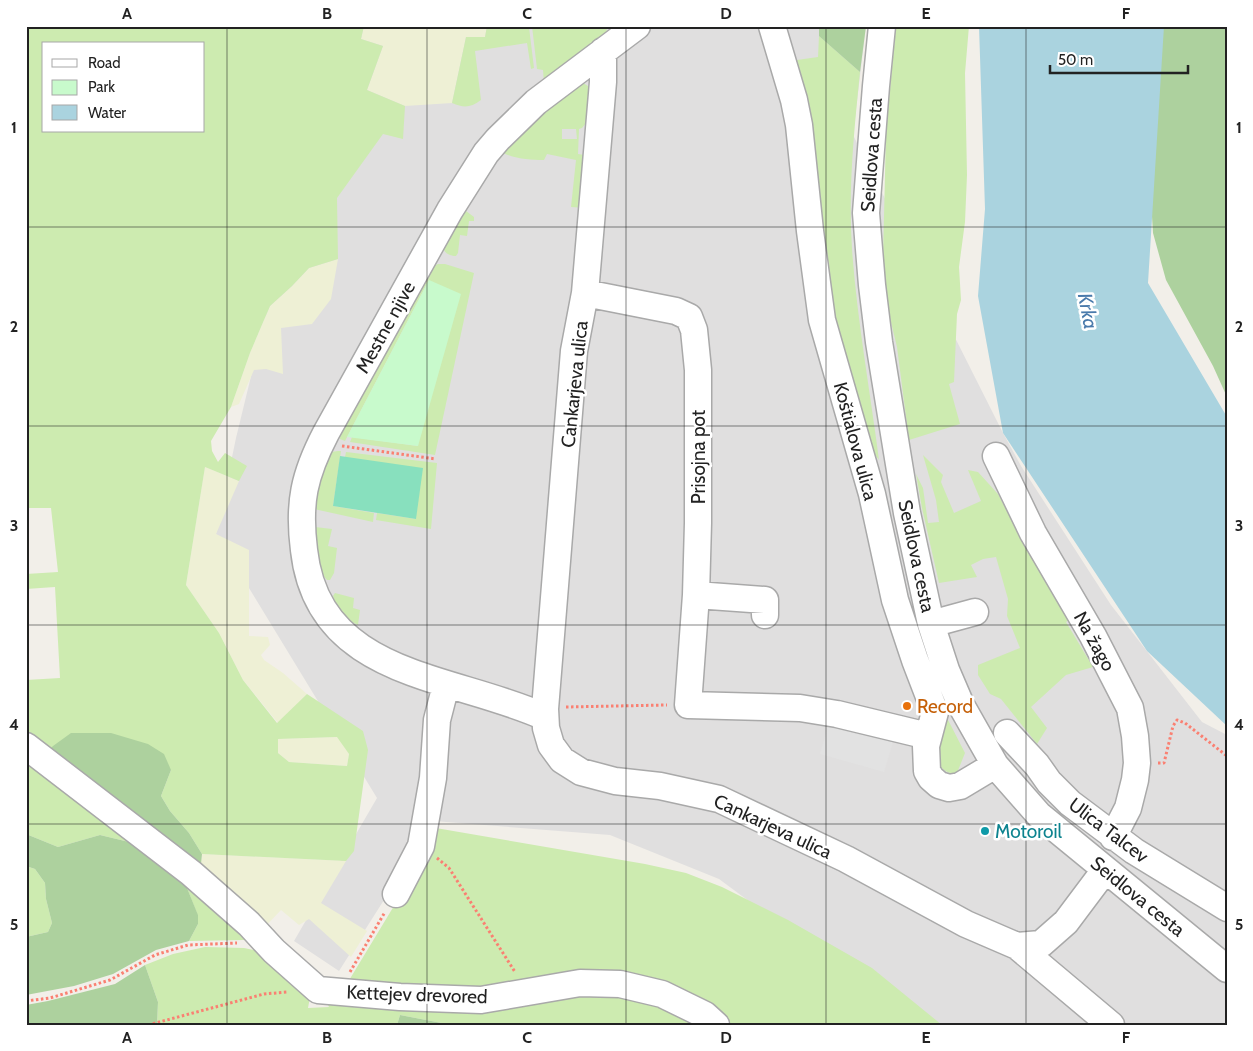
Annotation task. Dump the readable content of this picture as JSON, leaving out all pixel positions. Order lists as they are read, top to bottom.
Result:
{
  "streets": {
    "street": [
      "Seidlova cesta",
      "Mestne njive",
      "Cankarjeva ulica",
      "Koštialova ulica",
      "Prisojna pot",
      "Na žago",
      "Ulica Talcev",
      "Kettejev drevored"
    ]
  },
  "crossings": [
    ["Seidlova cesta", "Koštialova ulica"],
    ["Mestne njive", "Cankarjeva ulica"],
    ["Cankarjeva ulica", "Prisojna pot"],
    ["Na žago", "Ulica Talcev"]
  ],
  "water": ["Krka"],
  "places": ["Record", "Motoroil"],
  "legend": ["Road", "Park", "Water"],
  "scale_bar": "50 m",
  "grid": {
    "columns": [
      "A",
      "B",
      "C",
      "D",
      "E",
      "F"
    ],
    "rows": [
      "1",
      "2",
      "3",
      "4",
      "5"
    ]
  }
}
